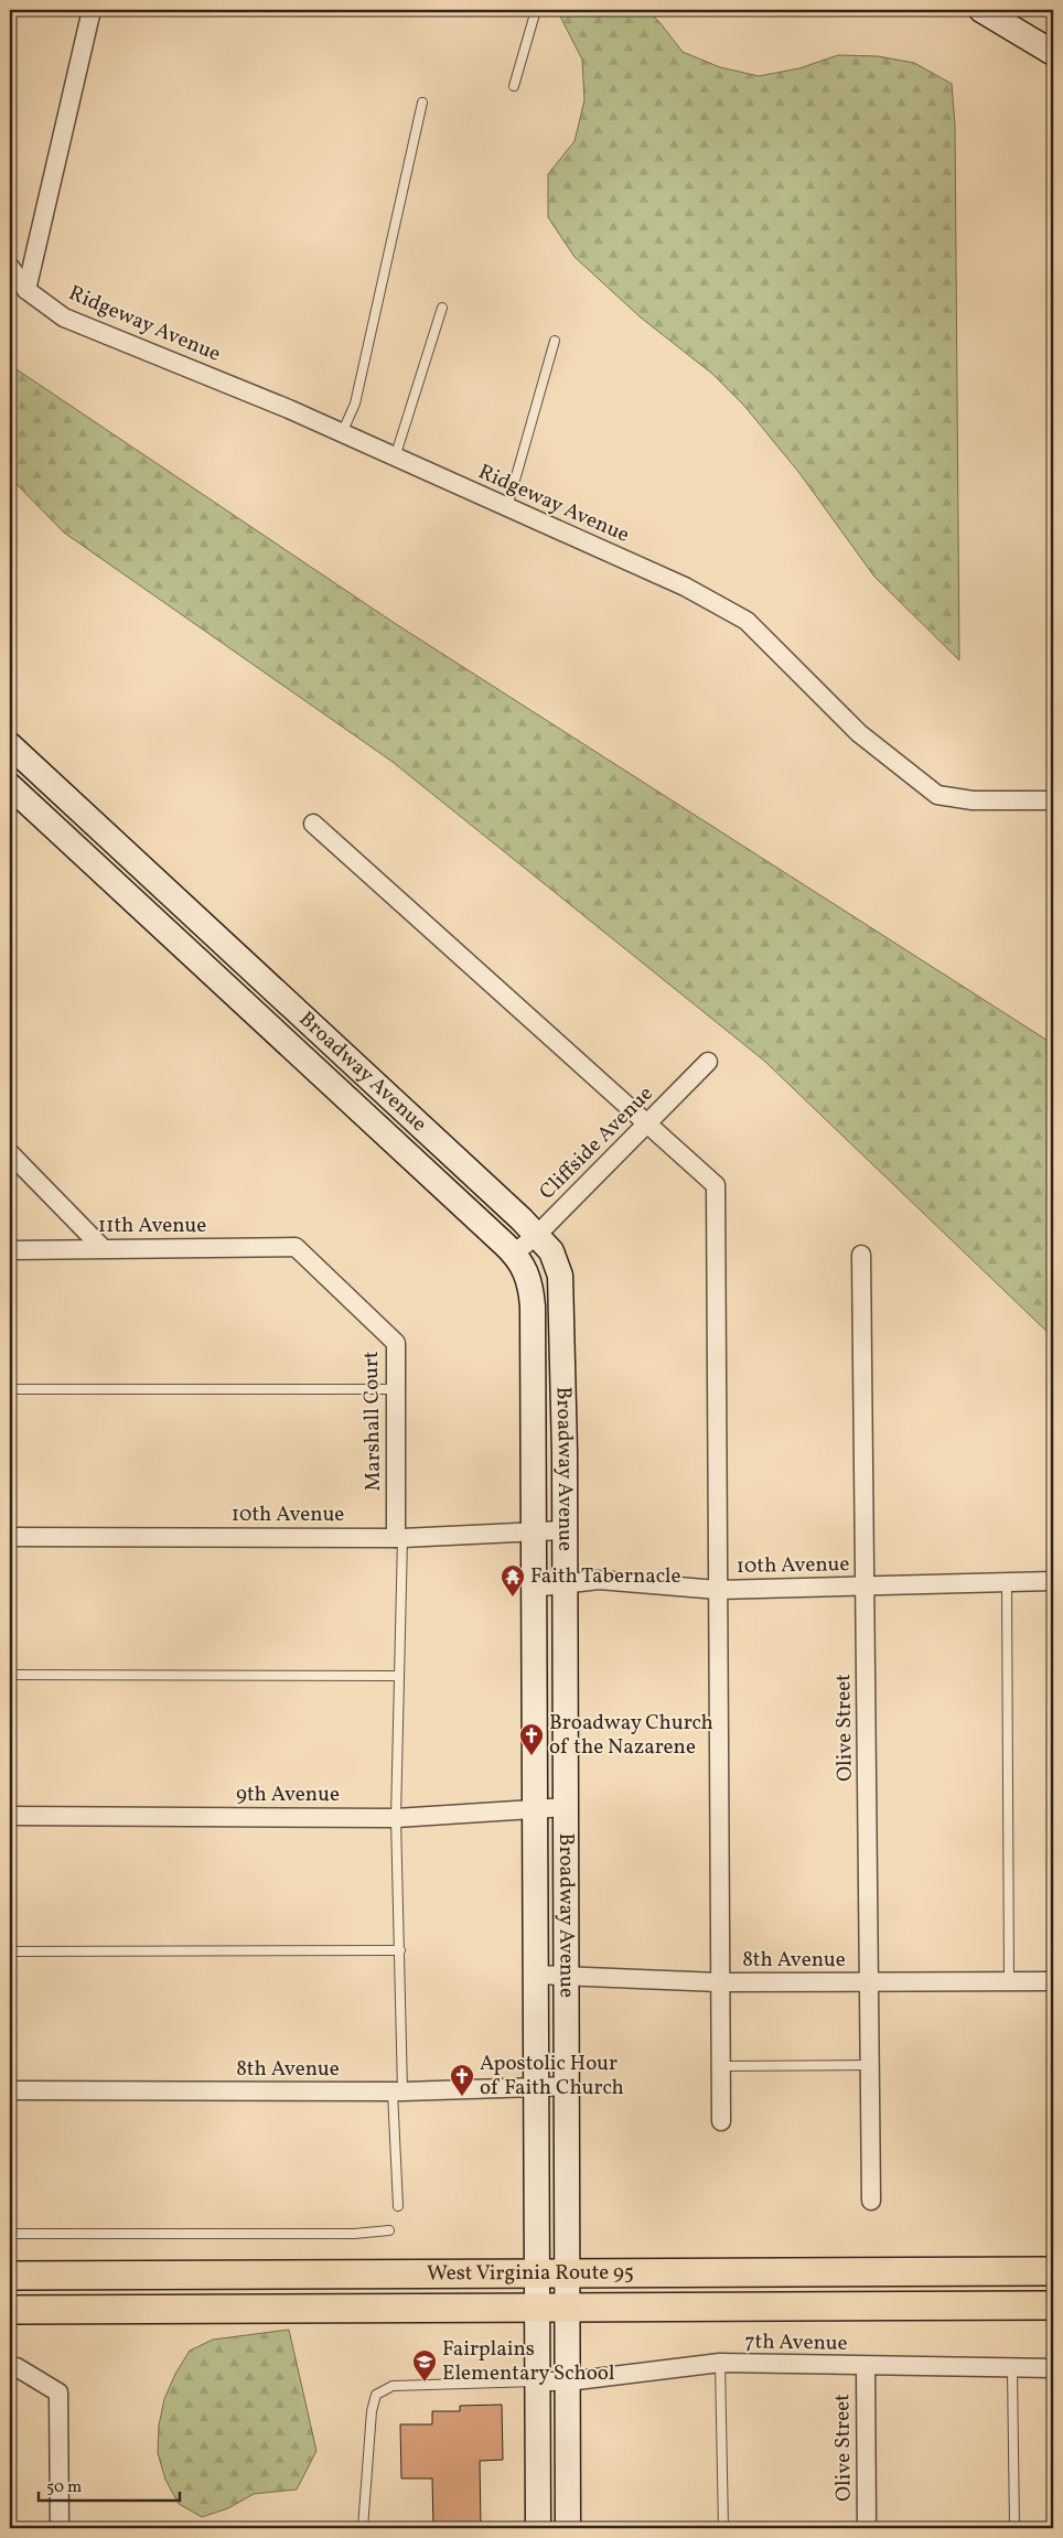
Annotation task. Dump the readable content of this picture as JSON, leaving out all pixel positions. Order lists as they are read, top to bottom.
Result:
{
  "streets": {
    "main road": ["Broadway Avenue", "West Virginia Route 95"],
    "street": [
      "Ridgeway Avenue",
      "Cliffside Avenue",
      "11th Avenue",
      "Marshall Court",
      "10th Avenue",
      "Olive Street",
      "9th Avenue",
      "8th Avenue",
      "7th Avenue"
    ]
  },
  "crossings": [
    ["Broadway Avenue", "Cliffside Avenue"],
    ["Broadway Avenue", "10th Avenue"],
    ["Broadway Avenue", "9th Avenue"],
    ["Broadway Avenue", "8th Avenue"],
    ["Broadway Avenue", "West Virginia Route 95"],
    ["Broadway Avenue", "7th Avenue"],
    ["11th Avenue", "Marshall Court"],
    ["Marshall Court", "10th Avenue"],
    ["10th Avenue", "Olive Street"],
    ["Olive Street", "8th Avenue"],
    ["Olive Street", "7th Avenue"]
  ],
  "places": {
    "temple": ["Faith Tabernacle"],
    "church": ["Broadway Church of the Nazarene", "Apostolic Hour of Faith Church"],
    "school or university": ["Fairplains Elementary School"]
  },
  "scale_bar": "50 m"
}
